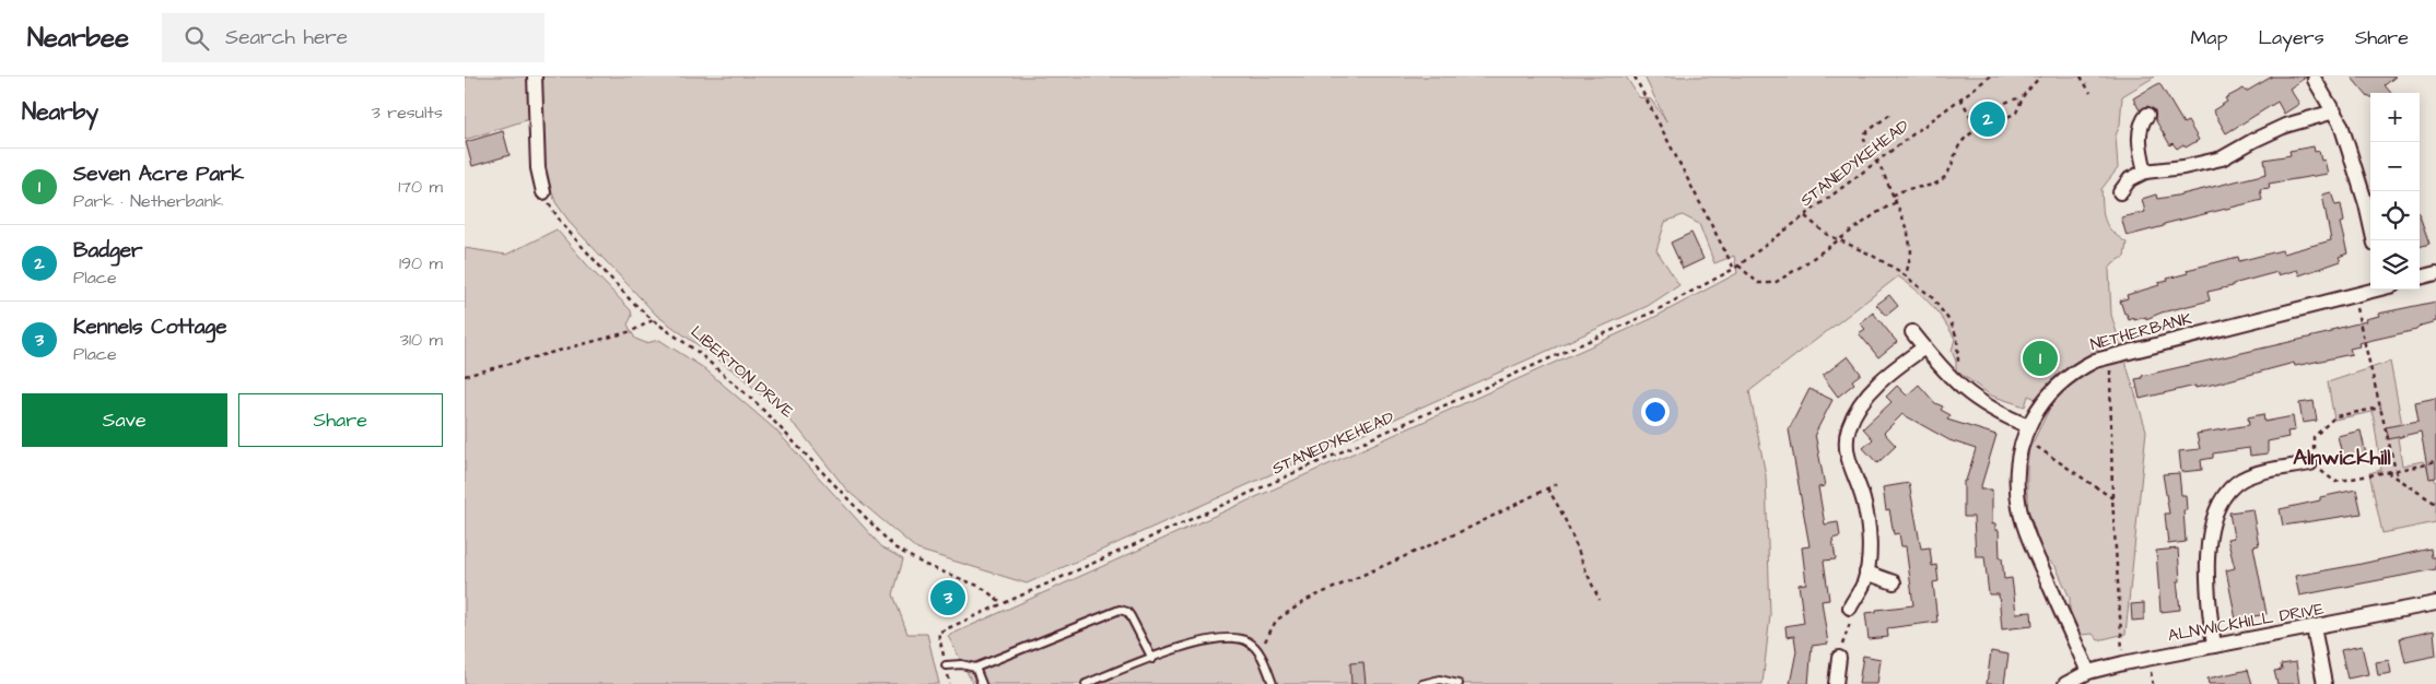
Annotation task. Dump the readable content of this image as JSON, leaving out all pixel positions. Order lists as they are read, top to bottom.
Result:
{
  "streets": {
    "street": ["NETHERBANK", "ALNWICKHILL DRIVE"],
    "path": ["STANEDYKEHEAD", "LIBERTON DRIVE"]
  },
  "crossings": [
    ["STANEDYKEHEAD", "LIBERTON DRIVE"],
    ["NETHERBANK", "ALNWICKHILL DRIVE"]
  ],
  "districts": ["Alnwickhill"],
  "page": {
    "header": "Nearbee",
    "search": "Search here",
    "nav": ["Map", "Layers", "Share"],
    "heading": ["Nearby", "3 results"],
    "map_buttons": ["+", "−"],
    "pins": ["2", "1", "3"],
    "list": [
      {
        "mark": "1",
        "name": "Seven Acre Park",
        "note": "Park · Netherbank",
        "value": "170 m"
      },
      {
        "mark": "2",
        "name": "Badger",
        "note": "Place",
        "value": "190 m"
      },
      {
        "mark": "3",
        "name": "Kennels Cottage",
        "note": "Place",
        "value": "310 m"
      }
    ],
    "buttons": ["Save", "Share"]
  }
}
